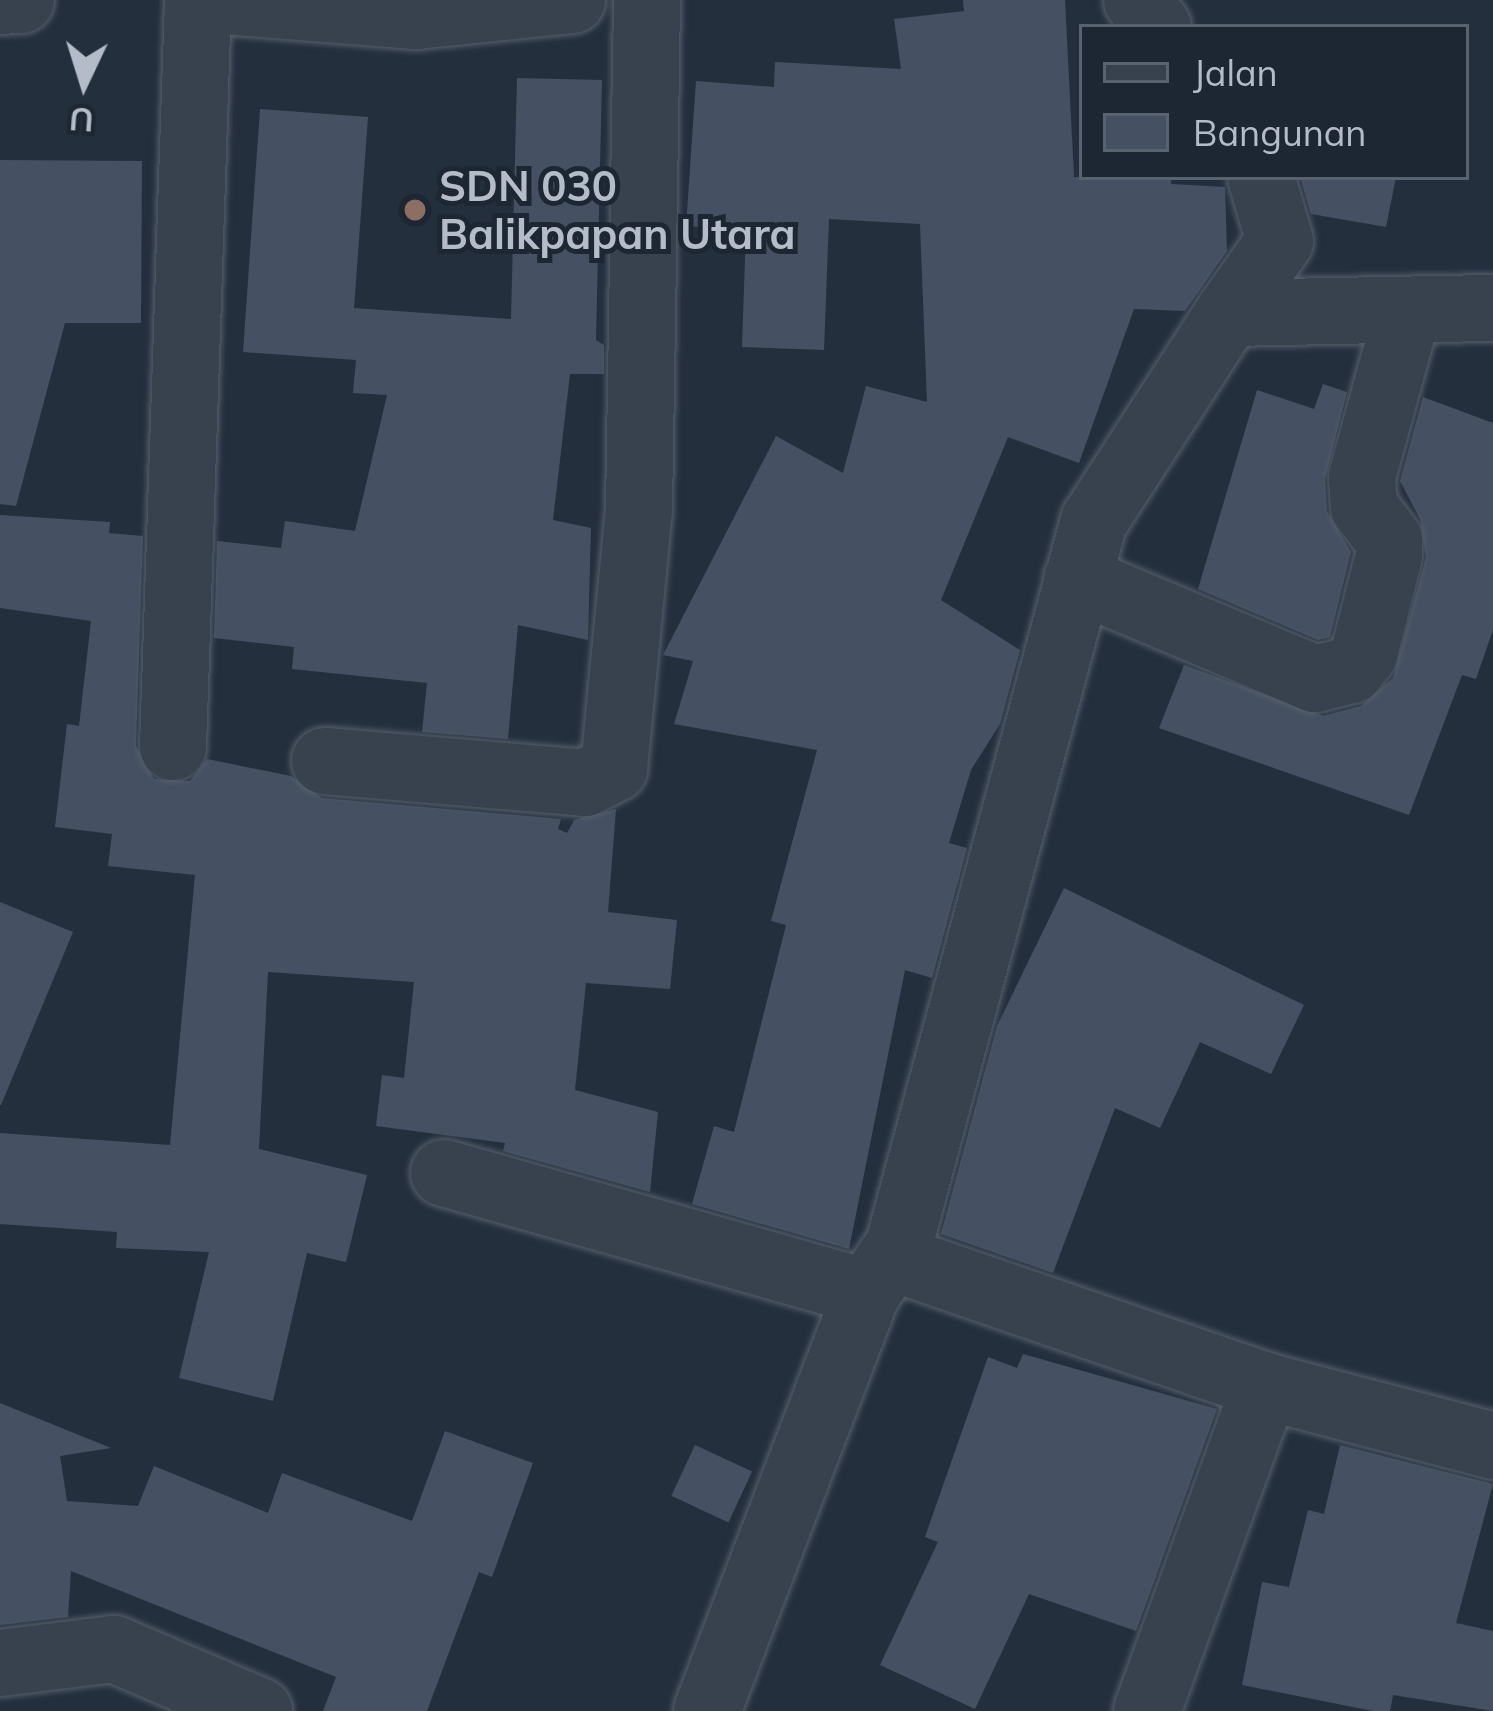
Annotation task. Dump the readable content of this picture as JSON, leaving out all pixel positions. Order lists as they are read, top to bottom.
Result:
{
  "places": ["SDN 030 Balikpapan Utara"],
  "legend": ["Jalan", "Bangunan"],
  "north": "bottom"
}
